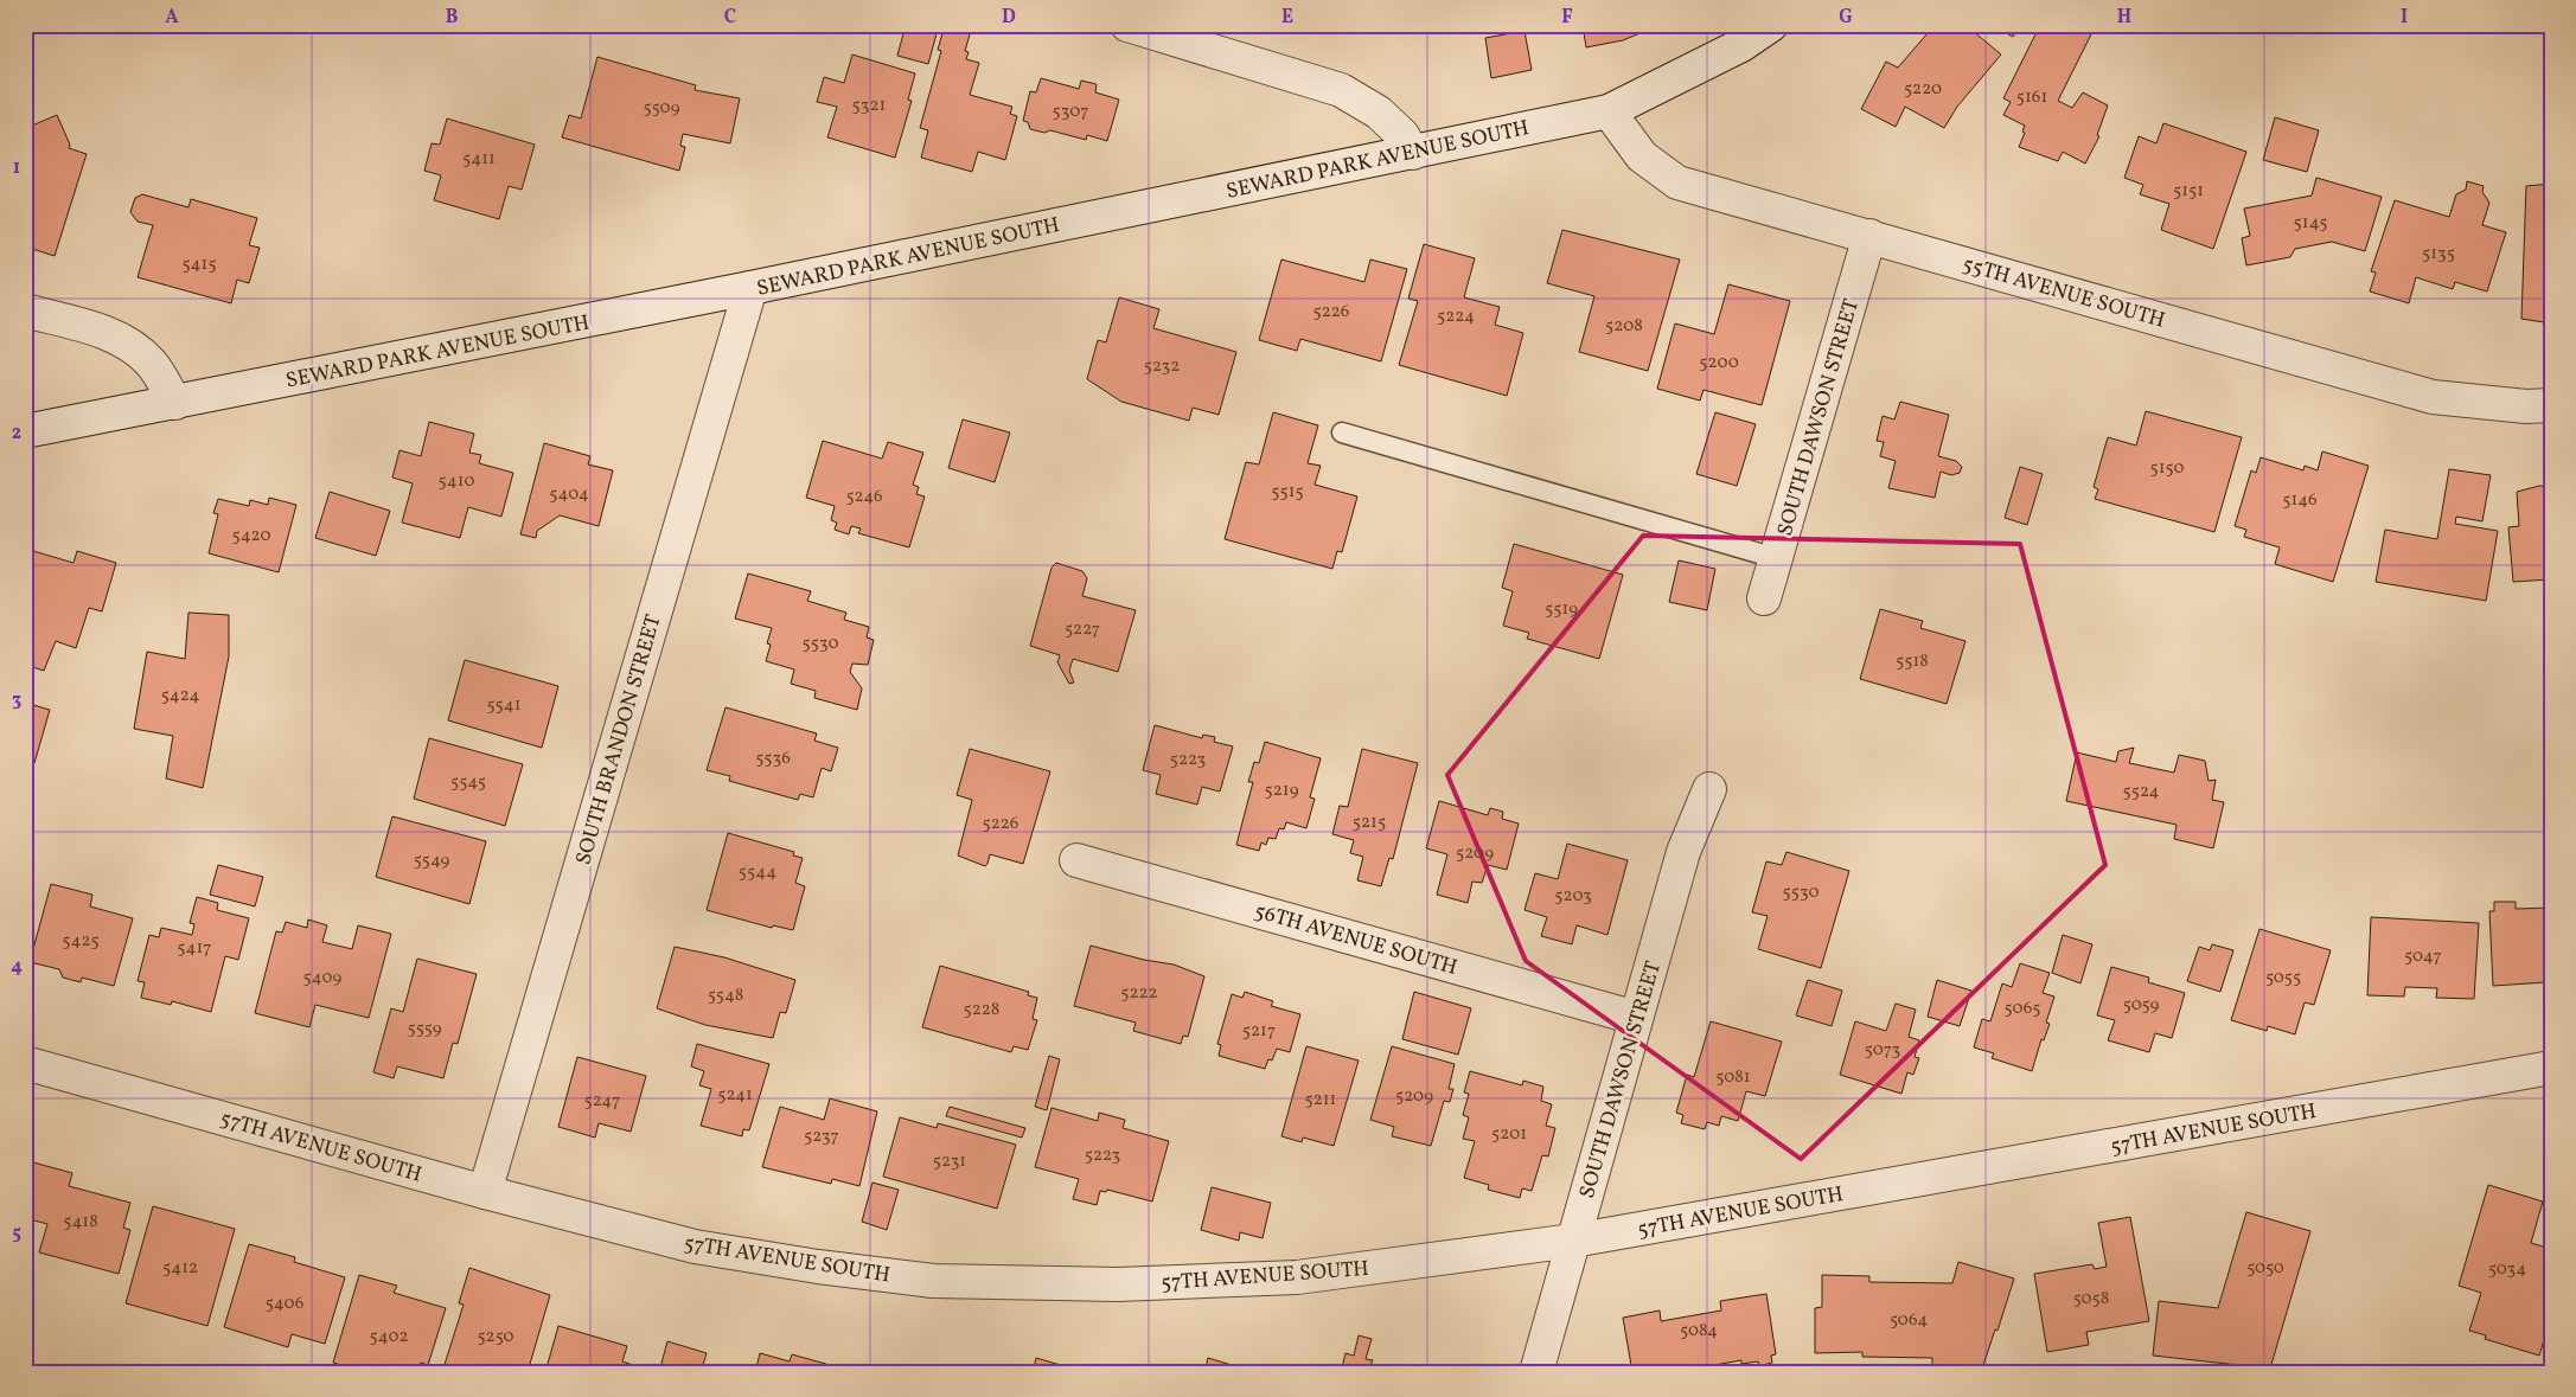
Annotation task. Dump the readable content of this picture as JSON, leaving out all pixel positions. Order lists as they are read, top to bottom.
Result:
{
  "streets": {
    "street": [
      "SEWARD PARK AVENUE SOUTH",
      "55TH AVENUE SOUTH",
      "SOUTH DAWSON STREET",
      "SOUTH BRANDON STREET",
      "56TH AVENUE SOUTH",
      "57TH AVENUE SOUTH"
    ]
  },
  "crossings": [
    ["SEWARD PARK AVENUE SOUTH", "55TH AVENUE SOUTH"],
    ["SEWARD PARK AVENUE SOUTH", "SOUTH BRANDON STREET"],
    ["55TH AVENUE SOUTH", "SOUTH DAWSON STREET"],
    ["SOUTH DAWSON STREET", "56TH AVENUE SOUTH"],
    ["SOUTH DAWSON STREET", "57TH AVENUE SOUTH"],
    ["SOUTH BRANDON STREET", "57TH AVENUE SOUTH"]
  ],
  "house_numbers": [
    "5220",
    "5161",
    "5321",
    "5509",
    "5307",
    "5411",
    "5151",
    "5145",
    "5135",
    "5415",
    "5226",
    "5224",
    "5208",
    "5200",
    "5232",
    "5150",
    "5410",
    "5515",
    "5404",
    "5246",
    "5146",
    "5420",
    "5519",
    "5227",
    "5530",
    "5518",
    "5424",
    "5541",
    "5536",
    "5223",
    "5545",
    "5219",
    "5524",
    "5215",
    "5226",
    "5209",
    "5549",
    "5544",
    "5530",
    "5203",
    "5425",
    "5417",
    "5047",
    "5409",
    "5055",
    "5222",
    "5548",
    "5059",
    "5065",
    "5228",
    "5559",
    "5217",
    "5073",
    "5081",
    "5241",
    "5209",
    "5211",
    "5247",
    "5201",
    "5237",
    "5223",
    "5231",
    "5418",
    "5412",
    "5050",
    "5034",
    "5058",
    "5406",
    "5064",
    "5084",
    "5402",
    "5250"
  ],
  "grid": {
    "columns": [
      "A",
      "B",
      "C",
      "D",
      "E",
      "F",
      "G",
      "H",
      "I"
    ],
    "rows": [
      "1",
      "2",
      "3",
      "4",
      "5"
    ]
  }
}
